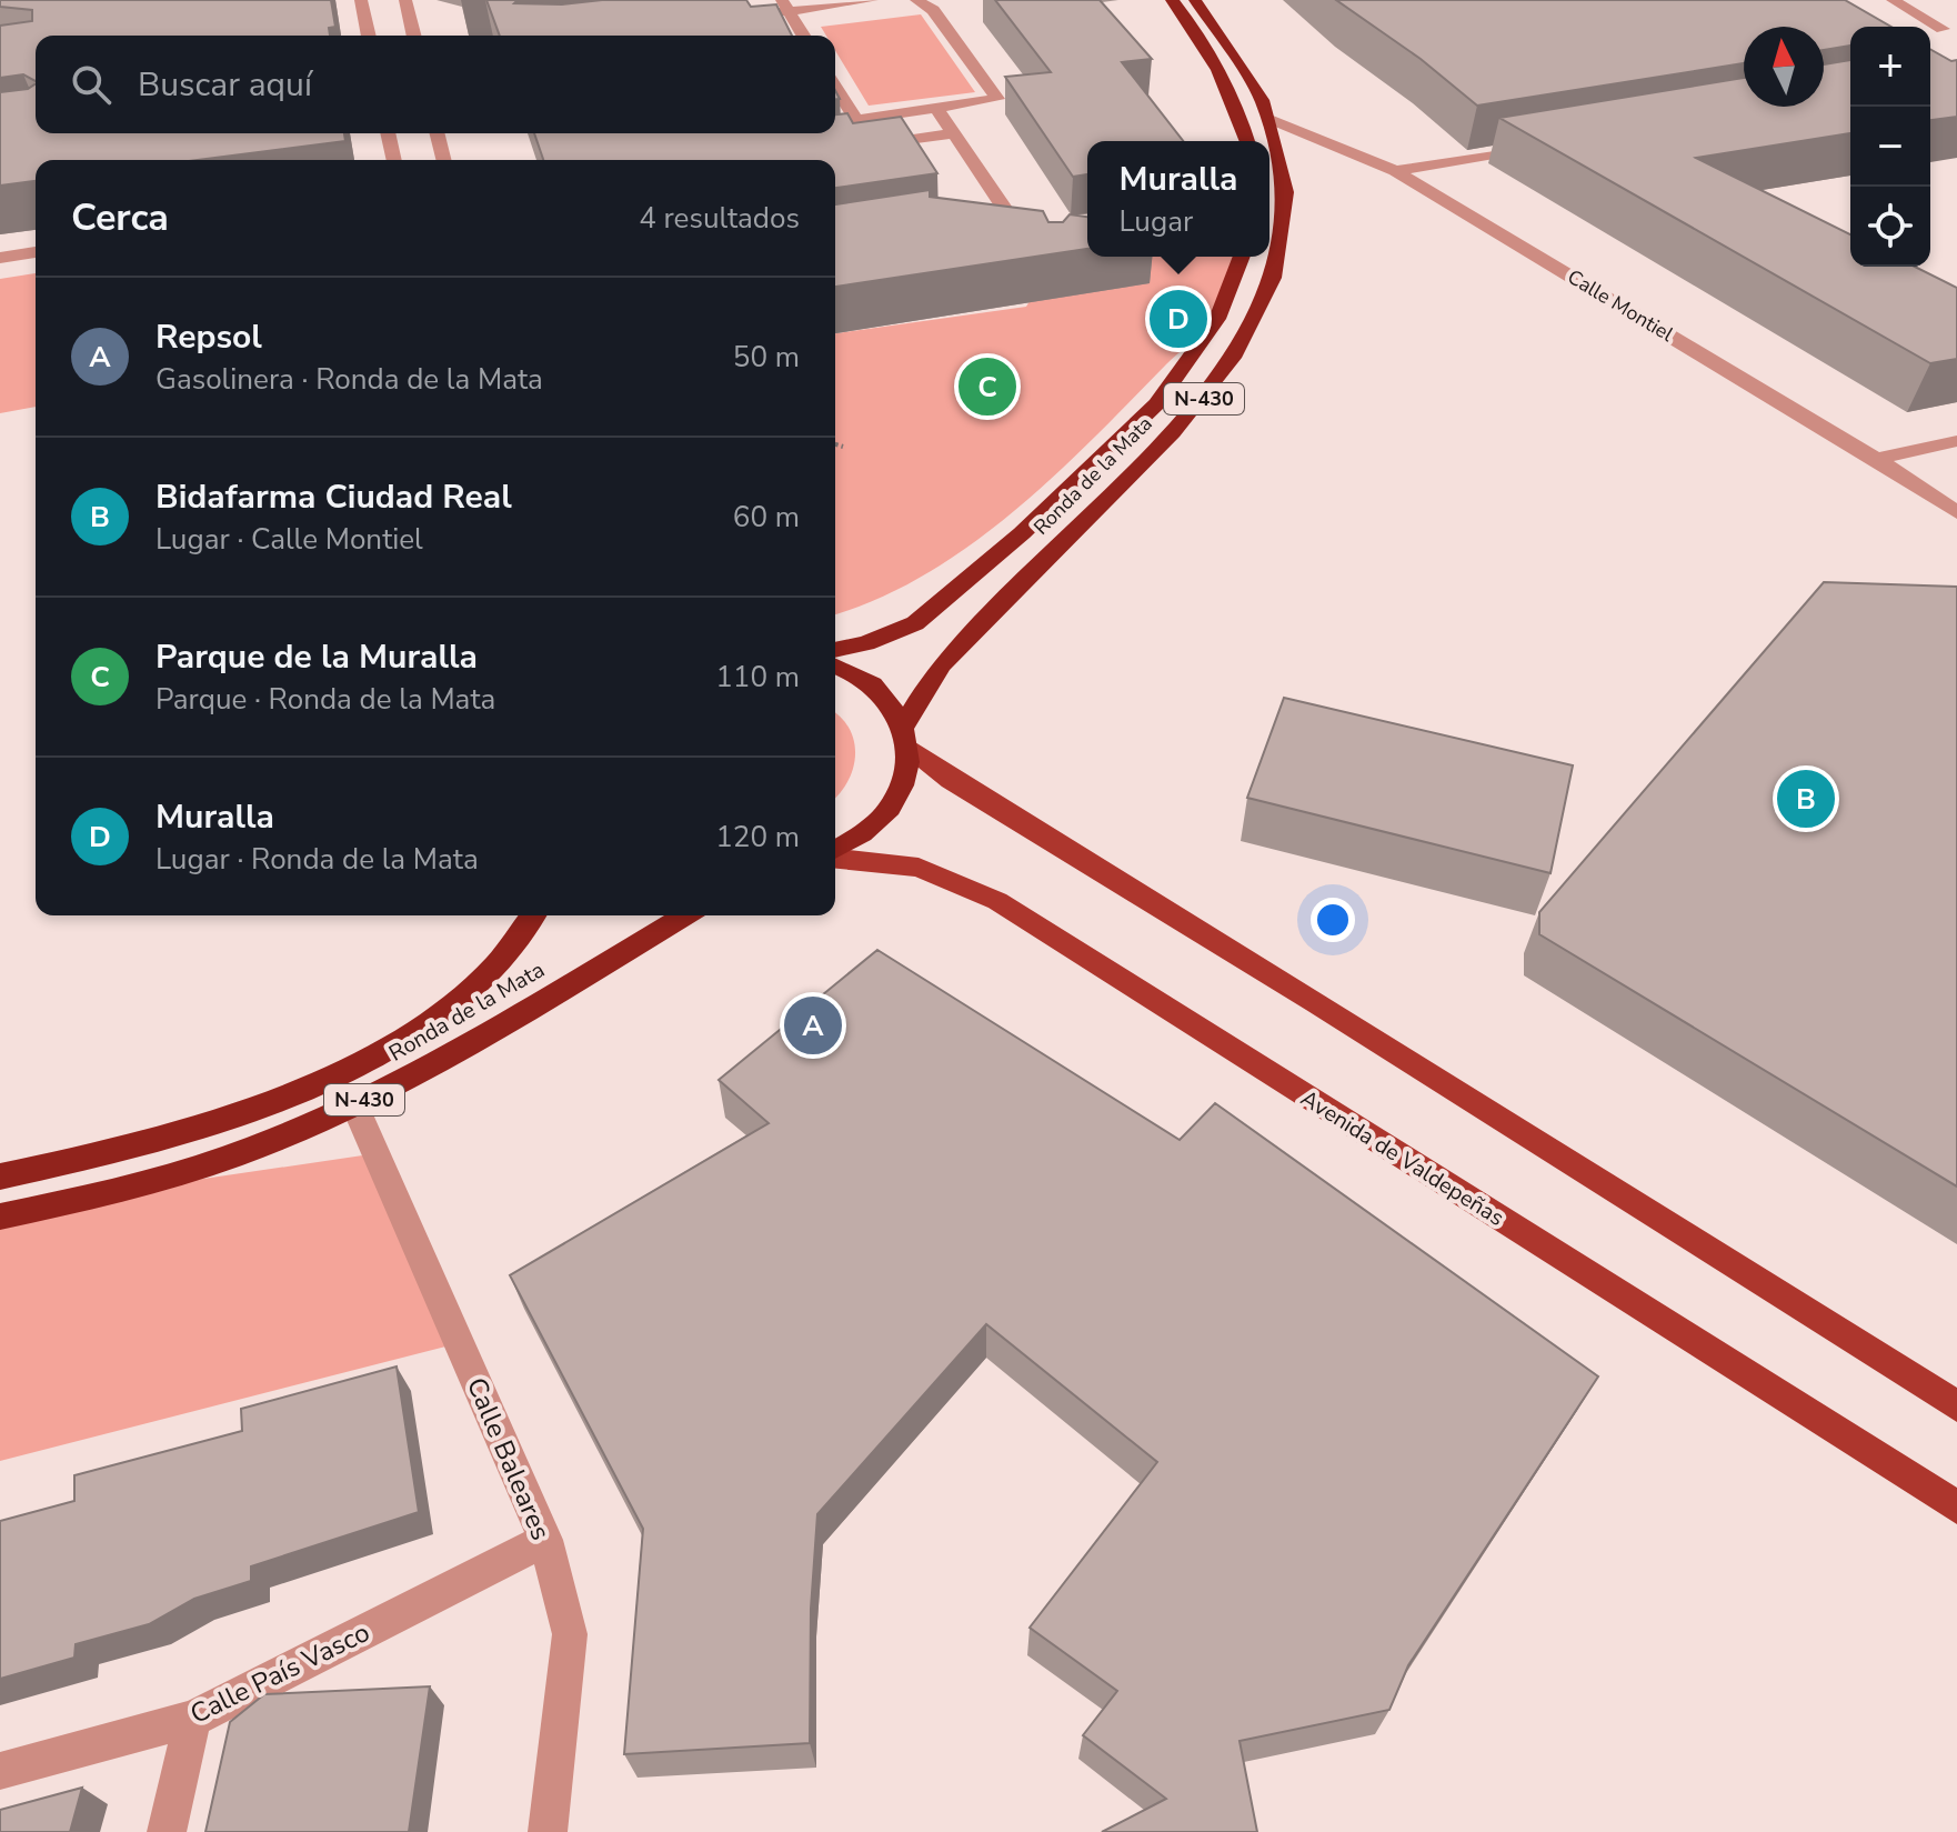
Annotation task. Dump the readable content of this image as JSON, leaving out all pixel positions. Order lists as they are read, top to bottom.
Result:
{
  "streets": {
    "highway": ["N-430", "Ronda de la Mata"],
    "main road": ["Avenida de Valdepeñas"],
    "street": ["Calle Montiel", "Calle Baleares", "Calle País Vasco"]
  },
  "crossings": [
    ["Calle Montiel", "Ronda de la Mata"],
    ["N-430", "Ronda de la Mata"],
    ["Ronda de la Mata", "Calle Baleares"],
    ["Calle Baleares", "Calle País Vasco"]
  ],
  "north": "top",
  "page": {
    "map_buttons": ["+", "−"],
    "search": "Buscar aquí",
    "popup": ["Muralla", "Lugar"],
    "heading": ["Cerca", "4 resultados"],
    "list": [
      {
        "mark": "A",
        "name": "Repsol",
        "note": "Gasolinera · Ronda de la Mata",
        "value": "50 m"
      },
      {
        "mark": "B",
        "name": "Bidafarma Ciudad Real",
        "note": "Lugar · Calle Montiel",
        "value": "60 m"
      },
      {
        "mark": "C",
        "name": "Parque de la Muralla",
        "note": "Parque · Ronda de la Mata",
        "value": "110 m"
      },
      {
        "mark": "D",
        "name": "Muralla",
        "note": "Lugar · Ronda de la Mata",
        "value": "120 m"
      }
    ],
    "pins": [
      "D",
      "C",
      "B",
      "A"
    ]
  }
}
